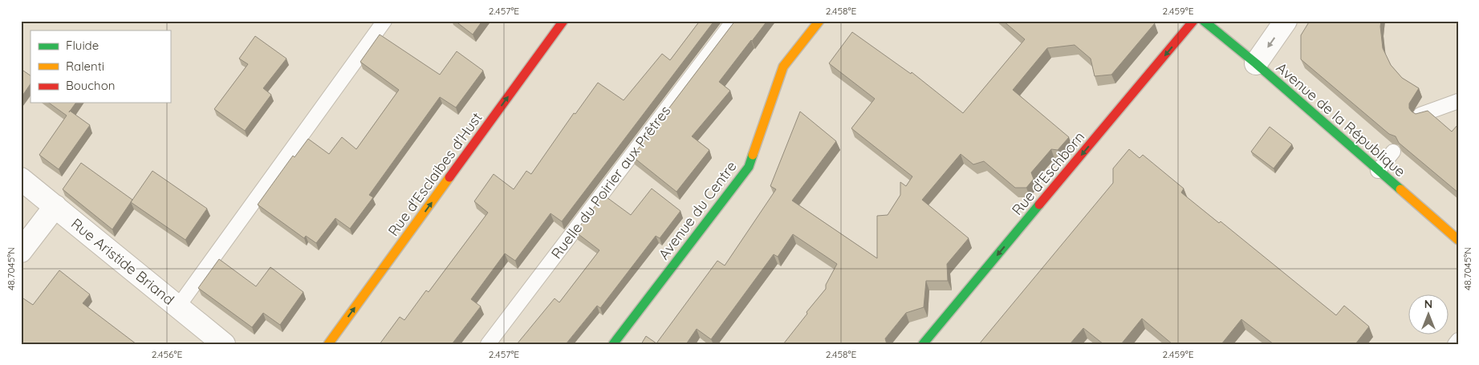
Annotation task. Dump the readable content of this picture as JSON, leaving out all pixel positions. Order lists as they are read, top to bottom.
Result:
{
  "streets": {
    "street": [
      "Avenue de la République",
      "Rue d'Eschborn",
      "Rue d'Esclaibes d'Hust",
      "Avenue du Centre",
      "Rue Aristide Briand"
    ],
    "lane": ["Ruelle du Poirier aux Prêtres"]
  },
  "one_way": ["Rue d'Eschborn", "Rue d'Esclaibes d'Hust"],
  "legend": ["Fluide", "Ralenti", "Bouchon"],
  "north": "top",
  "coordinates": [
    "2.457°E",
    "2.458°E",
    "2.459°E",
    "48.7045°N",
    "2.456°E"
  ]
}
